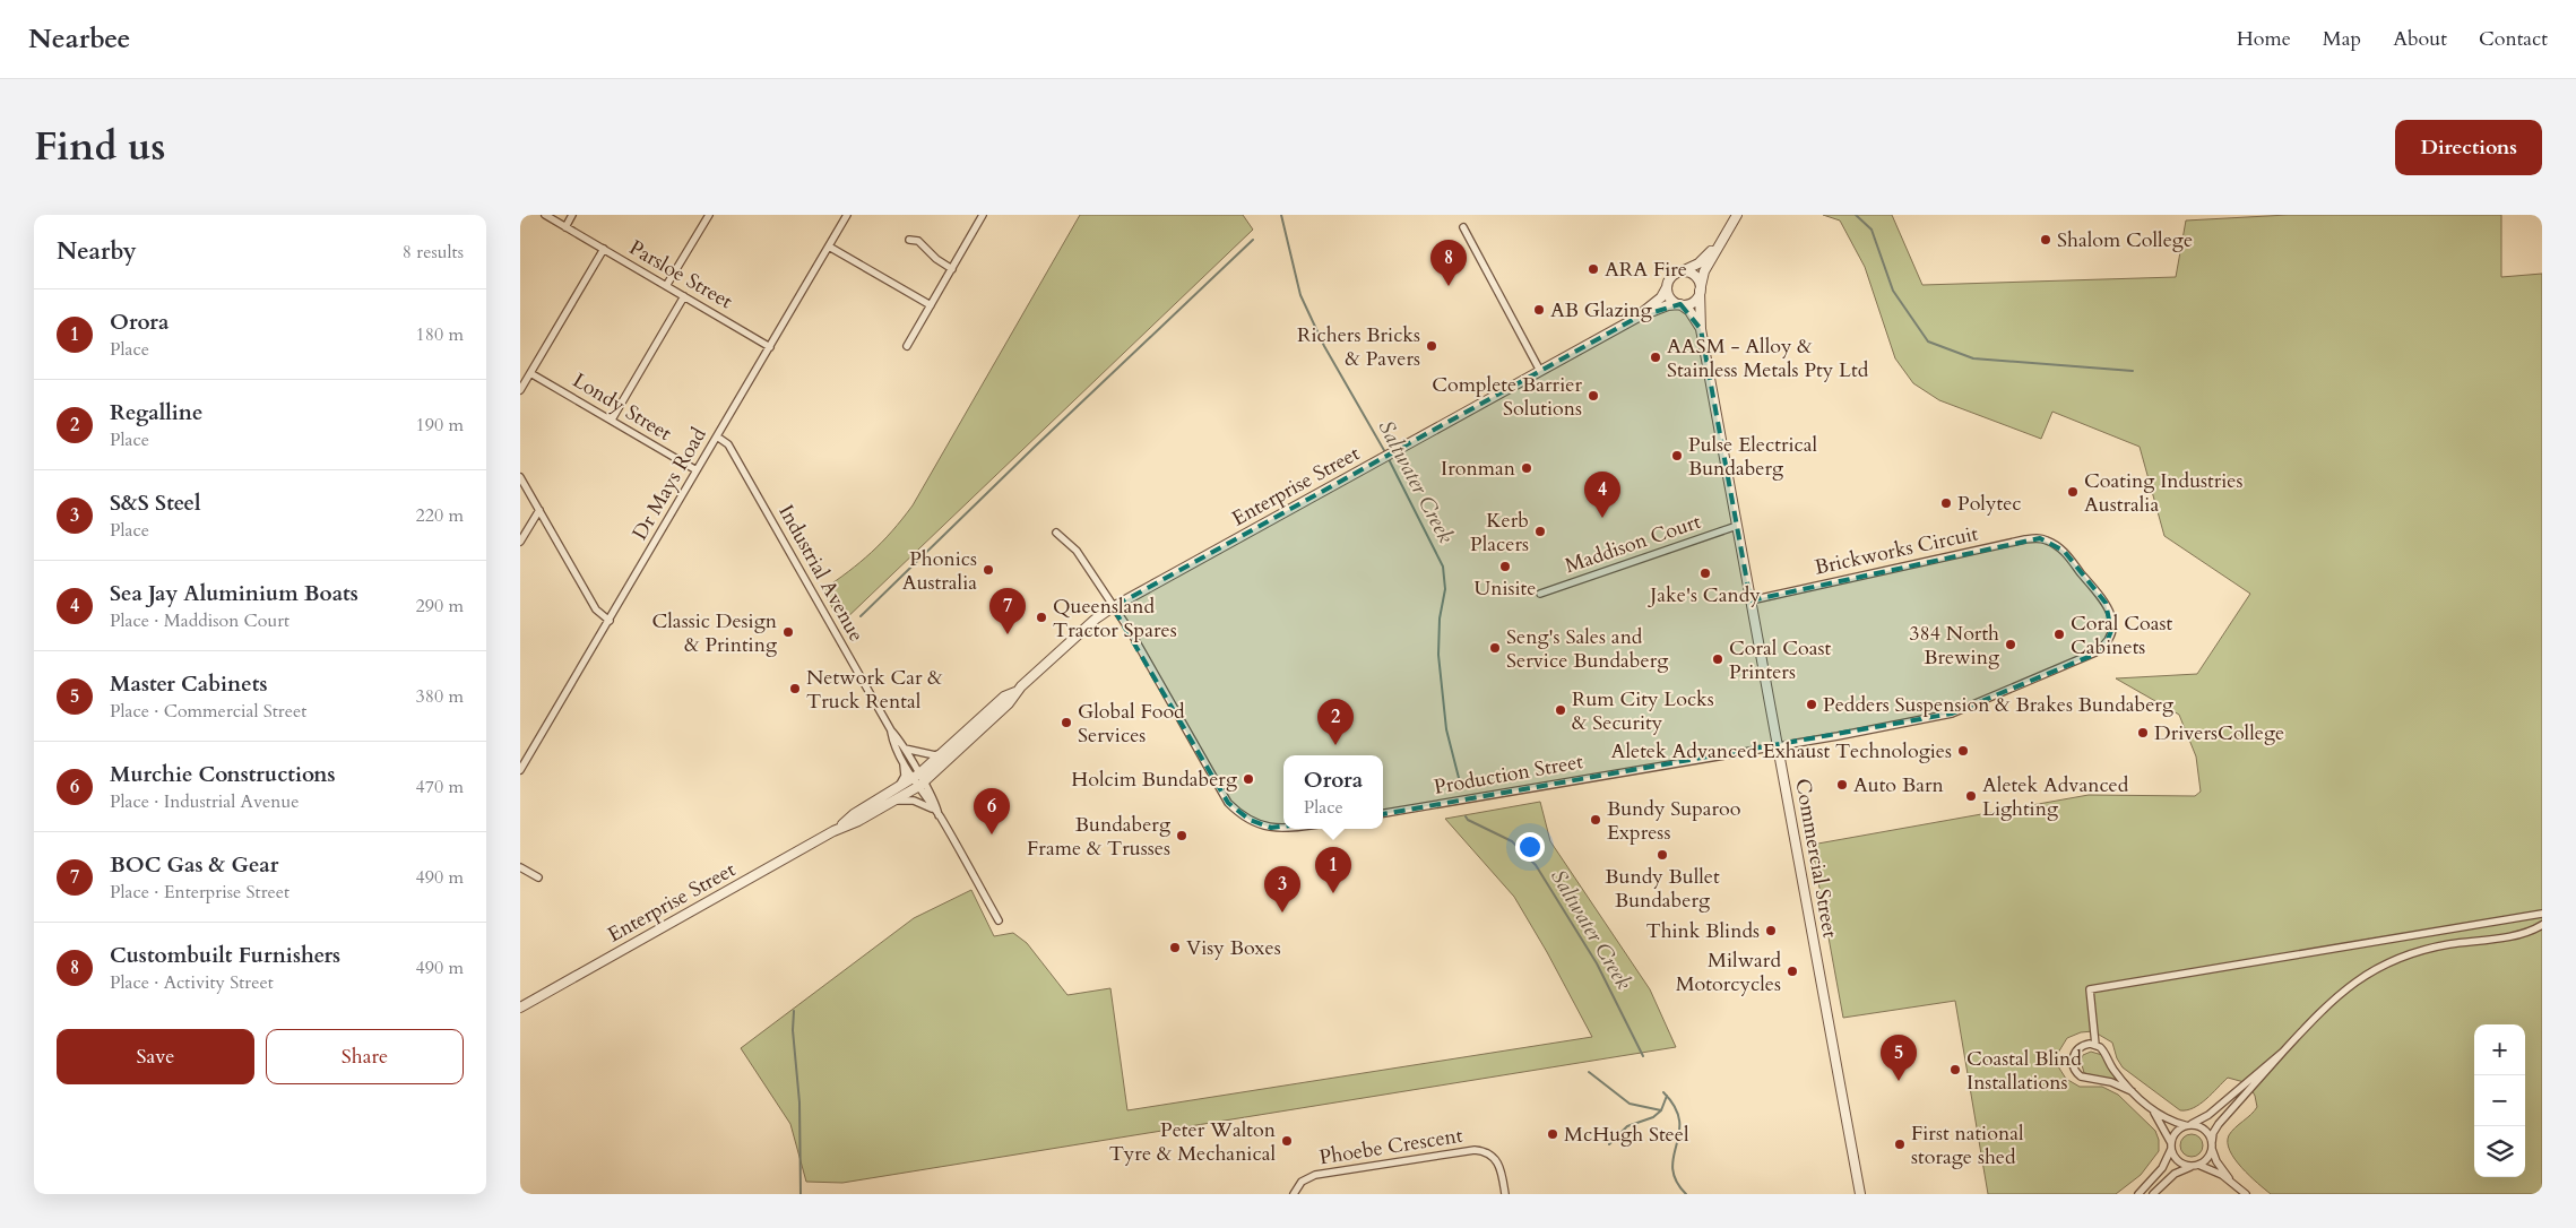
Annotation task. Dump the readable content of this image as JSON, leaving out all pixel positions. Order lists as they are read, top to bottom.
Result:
{
  "streets": {
    "street": [
      "Parsloe Street",
      "Londy Street",
      "Dr Mays Road",
      "Enterprise Street",
      "Maddison Court",
      "Brickworks Circuit",
      "Industrial Avenue",
      "Production Street",
      "Commercial Street",
      "Phoebe Crescent"
    ]
  },
  "crossings": [
    ["Parsloe Street", "Dr Mays Road"],
    ["Londy Street", "Dr Mays Road"],
    ["Dr Mays Road", "Industrial Avenue"],
    ["Enterprise Street", "Industrial Avenue"],
    ["Enterprise Street", "Commercial Street"],
    ["Maddison Court", "Commercial Street"],
    ["Brickworks Circuit", "Production Street"],
    ["Brickworks Circuit", "Commercial Street"],
    ["Production Street", "Commercial Street"]
  ],
  "water": ["Saltwater Creek"],
  "places": [
    "Shalom College",
    "ARA Fire",
    "AB Glazing",
    "Richers Bricks & Pavers",
    "AASM - Alloy & Stainless Metals Pty Ltd",
    "Complete Barrier Solutions",
    "Pulse Electrical Bundaberg",
    "Ironman",
    "Coating Industries Australia",
    "Polytec",
    "Kerb Placers",
    "Unisite",
    "Phonics Australia",
    "Jake's Candy",
    "Queensland Tractor Spares",
    "Classic Design & Printing",
    "Coral Coast Cabinets",
    "384 North Brewing",
    "Seng's Sales and Service Bundaberg",
    "Coral Coast Printers",
    "Network Car & Truck Rental",
    "Pedders Suspension & Brakes Bundaberg",
    "Rum City Locks & Security",
    "Global Food Services",
    "DriversCollege",
    "Aletek Advanced Exhaust Technologies",
    "Holcim Bundaberg",
    "Auto Barn",
    "Aletek Advanced Lighting",
    "Bundy Suparoo Express",
    "Bundaberg Frame & Trusses",
    "Bundy Bullet Bundaberg",
    "Think Blinds",
    "Visy Boxes",
    "Milward Motorcycles",
    "Coastal Blind Installations",
    "McHugh Steel",
    "Peter Walton Tyre & Mechanical",
    "First national storage shed"
  ],
  "page": {
    "header": "Nearbee",
    "nav": [
      "Home",
      "Map",
      "About",
      "Contact"
    ],
    "title": "Find us",
    "buttons": [
      "Directions",
      ["Save", "Share"]
    ],
    "heading": ["Nearby", "8 results"],
    "pins": [
      "8",
      "4",
      "7",
      "2",
      "6",
      "1",
      "3",
      "5"
    ],
    "list": [
      {
        "mark": "1",
        "name": "Orora",
        "note": "Place",
        "value": "180 m"
      },
      {
        "mark": "2",
        "name": "Regalline",
        "note": "Place",
        "value": "190 m"
      },
      {
        "mark": "3",
        "name": "S&S Steel",
        "note": "Place",
        "value": "220 m"
      },
      {
        "mark": "4",
        "name": "Sea Jay Aluminium Boats",
        "note": "Place · Maddison Court",
        "value": "290 m"
      },
      {
        "mark": "5",
        "name": "Master Cabinets",
        "note": "Place · Commercial Street",
        "value": "380 m"
      },
      {
        "mark": "6",
        "name": "Murchie Constructions",
        "note": "Place · Industrial Avenue",
        "value": "470 m"
      },
      {
        "mark": "7",
        "name": "BOC Gas & Gear",
        "note": "Place · Enterprise Street",
        "value": "490 m"
      },
      {
        "mark": "8",
        "name": "Custombuilt Furnishers",
        "note": "Place · Activity Street",
        "value": "490 m"
      }
    ],
    "popup": ["Orora", "Place"],
    "map_buttons": ["+", "−"]
  }
}
